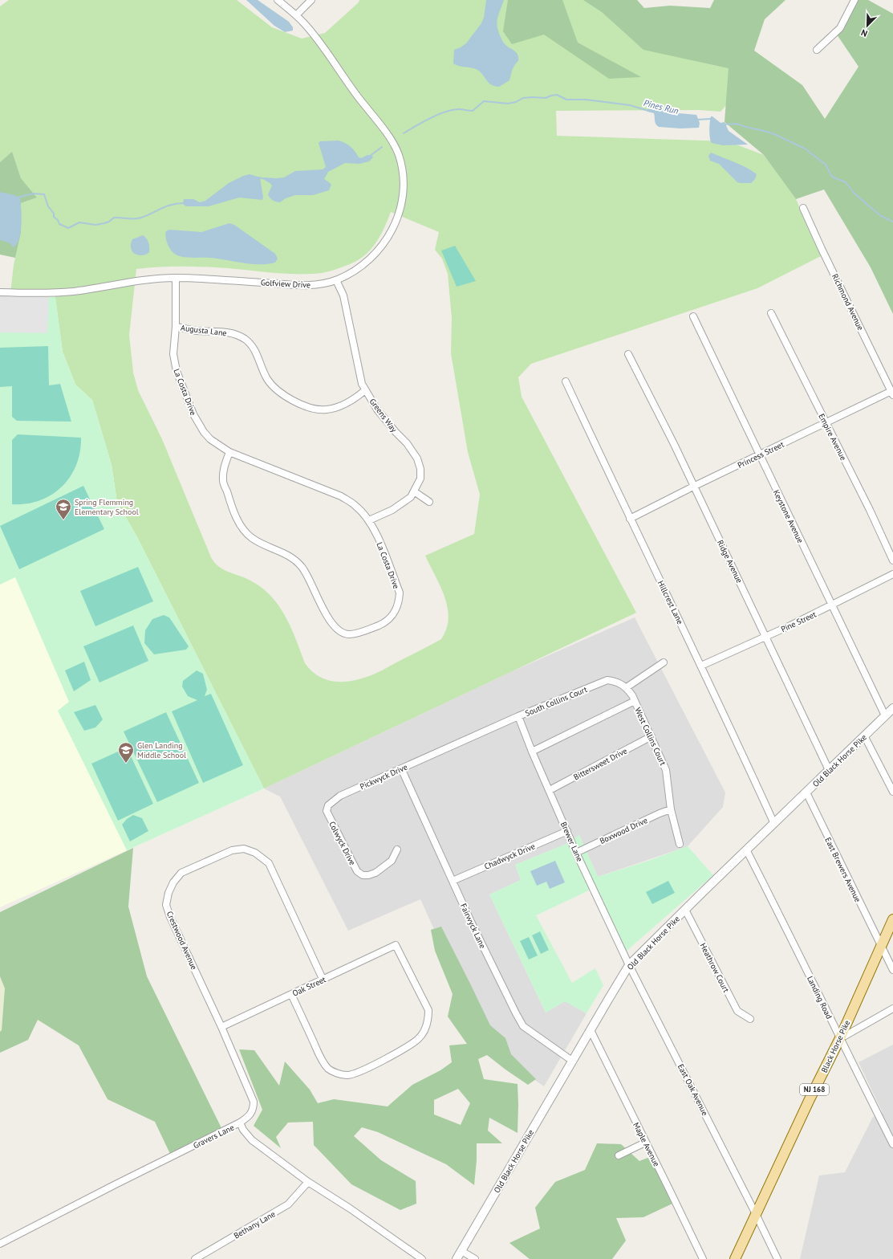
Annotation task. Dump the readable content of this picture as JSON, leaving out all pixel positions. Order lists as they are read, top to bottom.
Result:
{
  "streets": {
    "main road": ["Black Horse Pike", "NJ 168"],
    "street": [
      "Golfview Drive",
      "Richmond Avenue",
      "Augusta Lane",
      "La Costa Drive",
      "Greens Way",
      "Empire Avenue",
      "Princess Street",
      "Keystone Avenue",
      "Ridge Avenue",
      "Hillcrest Lane",
      "Pine Street",
      "South Collins Court",
      "West Collins Court",
      "Old Black Horse Pike",
      "Bittersweet Drive",
      "Pickwyck Drive",
      "Boxwood Drive",
      "Brewer Lane",
      "Colwyck Drive",
      "Chadwyck Drive",
      "East Brewers Avenue",
      "Fairwyck Lane",
      "Crestwood Avenue",
      "Heathrow Court",
      "Oak Street",
      "Landing Road",
      "East Oak Avenue",
      "Gravers Lane",
      "Maple Avenue",
      "Bethany Lane"
    ]
  },
  "crossings": [
    ["Golfview Drive", "La Costa Drive"],
    ["Golfview Drive", "Greens Way"],
    ["Richmond Avenue", "Princess Street"],
    ["Augusta Lane", "La Costa Drive"],
    ["Augusta Lane", "Greens Way"],
    ["La Costa Drive", "Greens Way"],
    ["Empire Avenue", "Princess Street"],
    ["Princess Street", "Keystone Avenue"],
    ["Princess Street", "Ridge Avenue"],
    ["Princess Street", "Hillcrest Lane"],
    ["Keystone Avenue", "Pine Street"],
    ["Keystone Avenue", "Old Black Horse Pike"],
    ["Ridge Avenue", "Pine Street"],
    ["Ridge Avenue", "Old Black Horse Pike"],
    ["Hillcrest Lane", "Pine Street"],
    ["Hillcrest Lane", "Old Black Horse Pike"],
    ["South Collins Court", "West Collins Court"],
    ["South Collins Court", "Pickwyck Drive"],
    ["South Collins Court", "Brewer Lane"],
    ["West Collins Court", "Bittersweet Drive"],
    ["West Collins Court", "Boxwood Drive"],
    ["Old Black Horse Pike", "Brewer Lane"],
    ["Old Black Horse Pike", "East Brewers Avenue"],
    ["Old Black Horse Pike", "Fairwyck Lane"],
    ["Old Black Horse Pike", "Heathrow Court"],
    ["Old Black Horse Pike", "Landing Road"],
    ["Old Black Horse Pike", "East Oak Avenue"],
    ["Old Black Horse Pike", "Maple Avenue"],
    ["Bittersweet Drive", "Brewer Lane"],
    ["Pickwyck Drive", "Colwyck Drive"],
    ["Pickwyck Drive", "Fairwyck Lane"],
    ["Boxwood Drive", "Brewer Lane"],
    ["Brewer Lane", "Chadwyck Drive"],
    ["Brewer Lane", "East Oak Avenue"],
    ["Chadwyck Drive", "Fairwyck Lane"],
    ["East Brewers Avenue", "Black Horse Pike"],
    ["Crestwood Avenue", "Oak Street"],
    ["Crestwood Avenue", "Gravers Lane"],
    ["Landing Road", "Black Horse Pike"],
    ["Black Horse Pike", "East Oak Avenue"],
    ["Gravers Lane", "Bethany Lane"]
  ],
  "water": ["Pines Run"],
  "places": {
    "school or university": ["Spring Flemming Elementary School", "Glen Landing Middle School"]
  },
  "north": "bottom left"
}
